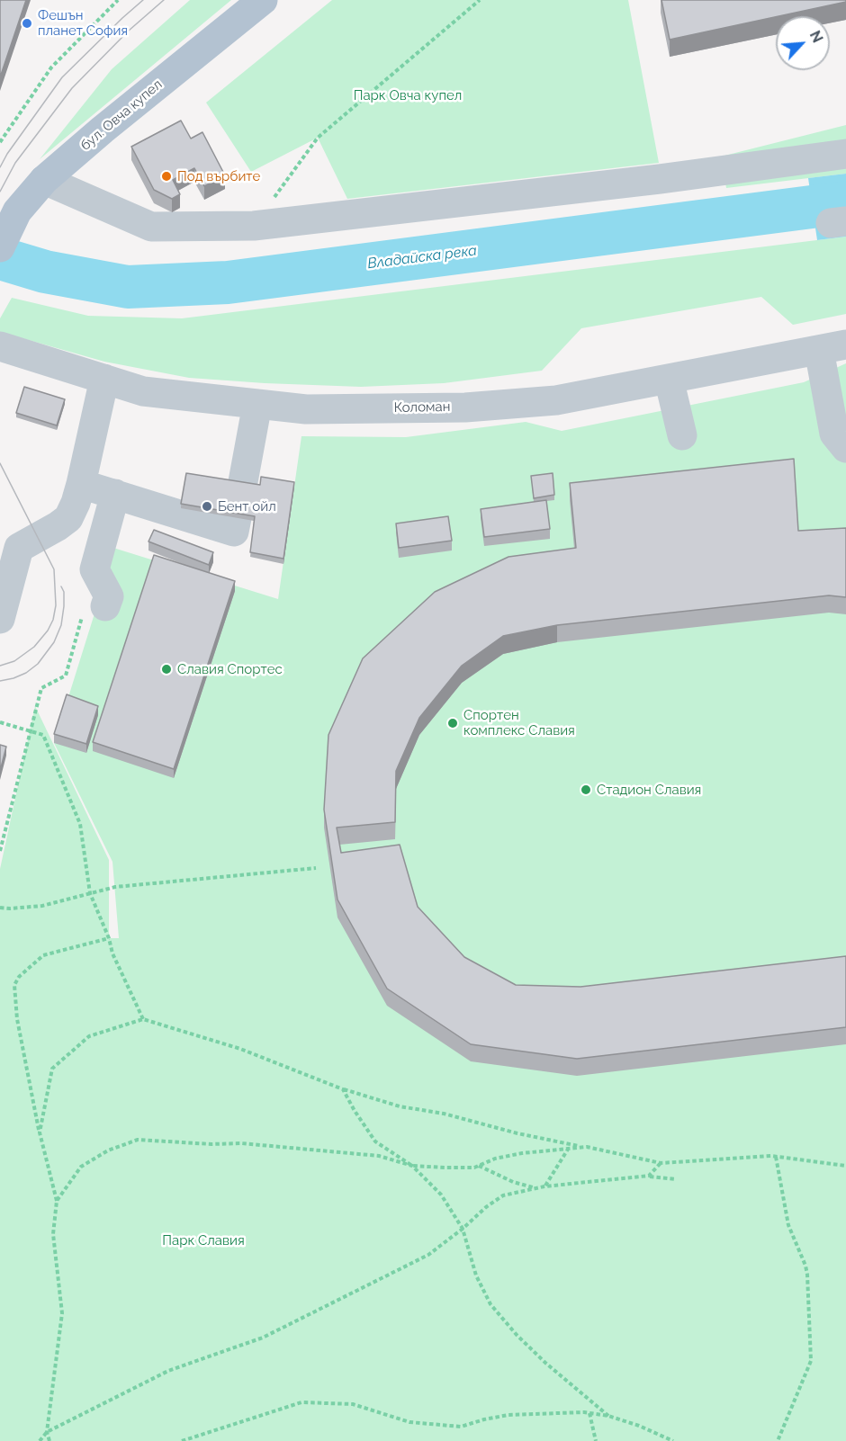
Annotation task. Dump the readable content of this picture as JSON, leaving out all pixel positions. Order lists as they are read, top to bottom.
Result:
{
  "streets": {
    "main road": ["бул. Овча купел"],
    "street": ["Коломан"]
  },
  "water": ["Владайска река"],
  "parks": ["Парк Овча купел", "Парк Славия"],
  "places": [
    "Фешън планет София",
    "Под върбите",
    "Бент ойл",
    "Славия Спортес",
    "Спортен комплекс Славия",
    "Стадион Славия"
  ],
  "north": "top right"
}
